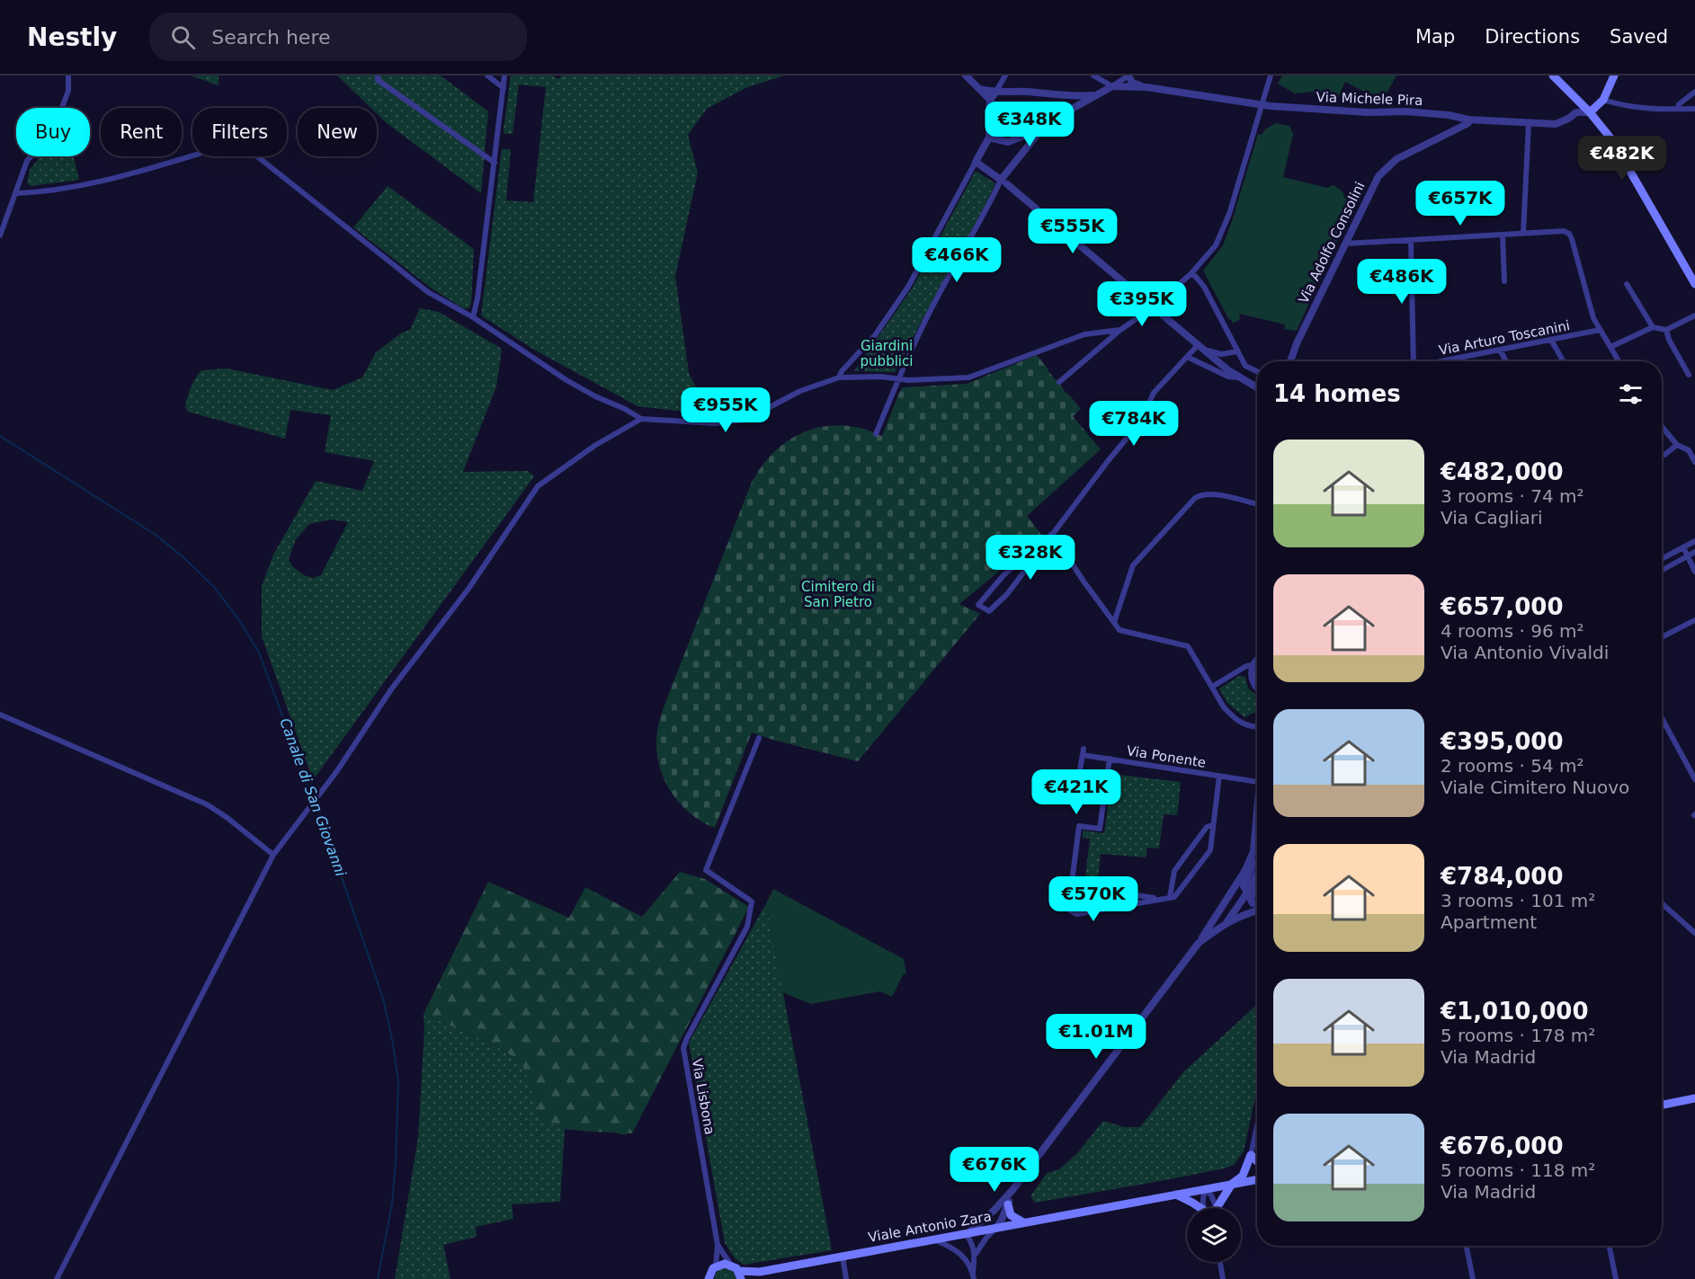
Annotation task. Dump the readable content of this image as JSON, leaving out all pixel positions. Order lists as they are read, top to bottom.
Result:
{
  "streets": {
    "main road": ["Viale Antonio Zara"],
    "street": [
      "Via Michele Pira",
      "Via Adolfo Consolini",
      "Via Arturo Toscanini",
      "Via Ponente",
      "Via Lisbona"
    ]
  },
  "crossings": [
    ["Via Michele Pira", "Via Adolfo Consolini"]
  ],
  "water": ["Canale di San Giovanni"],
  "parks": ["Giardini pubblici", "Cimitero di San Pietro"],
  "page": {
    "header": "Nestly",
    "search": "Search here",
    "nav": ["Map", "Directions", "Saved"],
    "price": [
      "€348K",
      "€482K",
      "€657K",
      "€555K",
      "€466K",
      "€486K",
      "€395K",
      "€955K",
      "€784K",
      "€328K",
      "€421K",
      "€570K",
      "€1.01M",
      "€676K"
    ],
    "chip": [
      "Buy",
      "Rent",
      "Filters",
      "New"
    ],
    "heading": "14 homes",
    "list": [
      {
        "name": "€482,000",
        "note": "3 rooms · 74 m² · Via Cagliari"
      },
      {
        "name": "€657,000",
        "note": "4 rooms · 96 m² · Via Antonio Vivaldi"
      },
      {
        "name": "€395,000",
        "note": "2 rooms · 54 m² · Viale Cimitero Nuovo"
      },
      {
        "name": "€784,000",
        "note": "3 rooms · 101 m² · Apartment"
      },
      {
        "name": "€1,010,000",
        "note": "5 rooms · 178 m² · Via Madrid"
      },
      {
        "name": "€676,000",
        "note": "5 rooms · 118 m² · Via Madrid"
      }
    ]
  }
}
